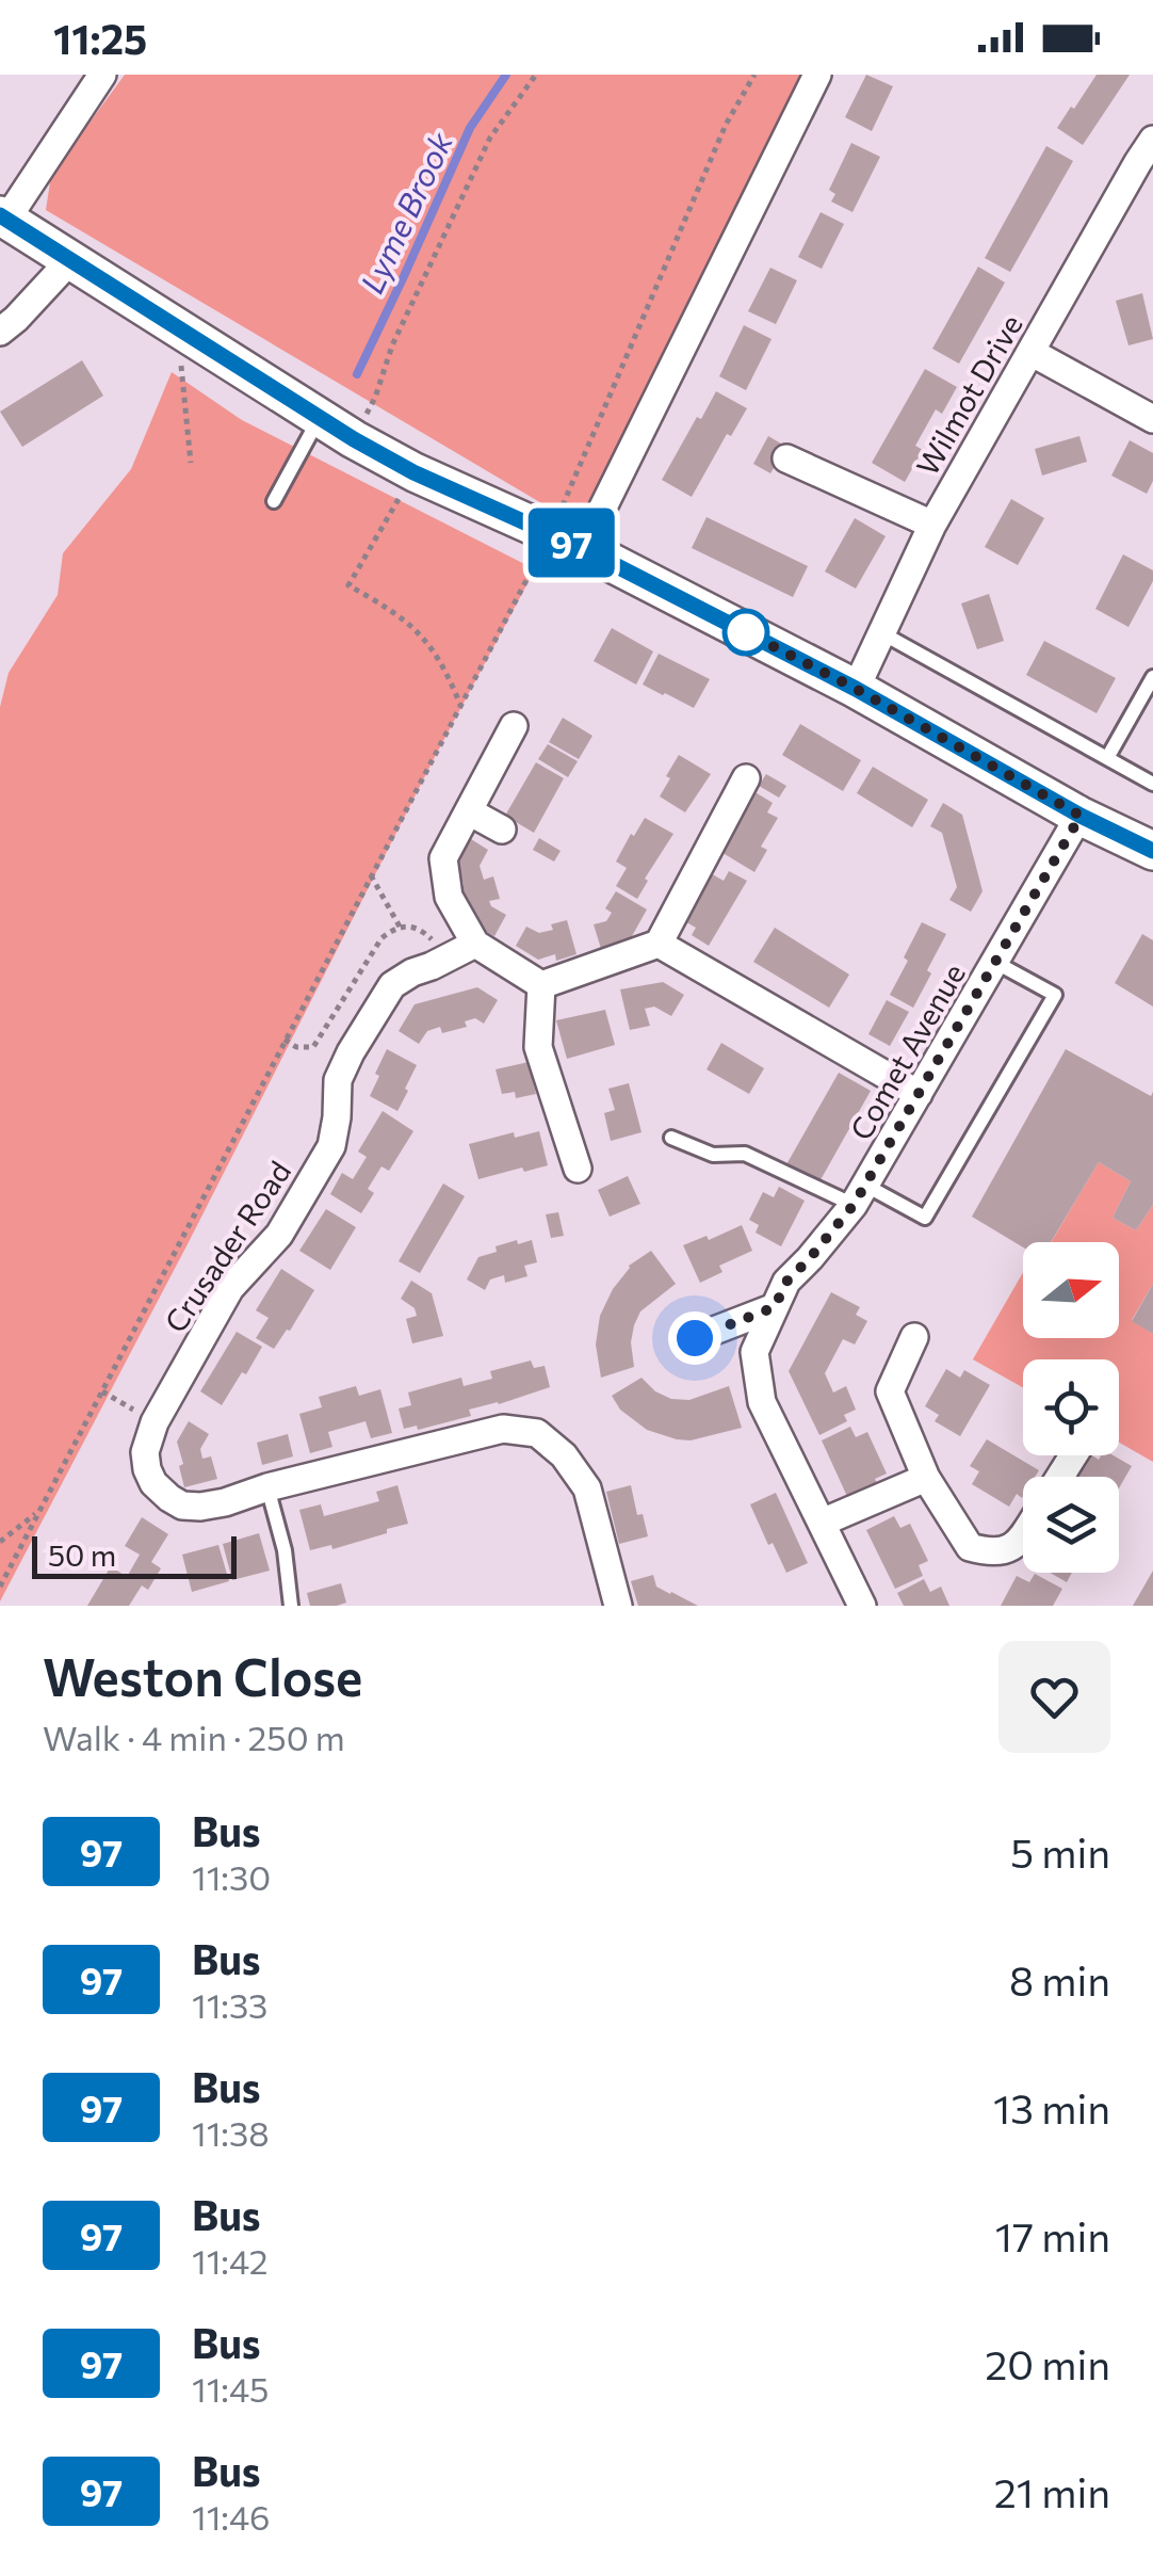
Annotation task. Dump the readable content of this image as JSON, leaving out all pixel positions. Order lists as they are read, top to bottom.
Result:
{
  "streets": {
    "street": ["Wilmot Drive", "Comet Avenue", "Crusader Road"]
  },
  "water": ["Lyme Brook"],
  "lines": ["bus line 97"],
  "scale_bar": "50 m",
  "north": "right",
  "page": {
    "status": "11:25",
    "on_map": "97",
    "scale": "50 m",
    "heading": ["Weston Close", "Walk · 4 min · 250 m"],
    "list": [
      {
        "mark": "97",
        "name": "Bus",
        "note": "11:30",
        "value": "5 min"
      },
      {
        "mark": "97",
        "name": "Bus",
        "note": "11:33",
        "value": "8 min"
      },
      {
        "mark": "97",
        "name": "Bus",
        "note": "11:38",
        "value": "13 min"
      },
      {
        "mark": "97",
        "name": "Bus",
        "note": "11:42",
        "value": "17 min"
      },
      {
        "mark": "97",
        "name": "Bus",
        "note": "11:45",
        "value": "20 min"
      },
      {
        "mark": "97",
        "name": "Bus",
        "note": "11:46",
        "value": "21 min"
      }
    ]
  }
}
